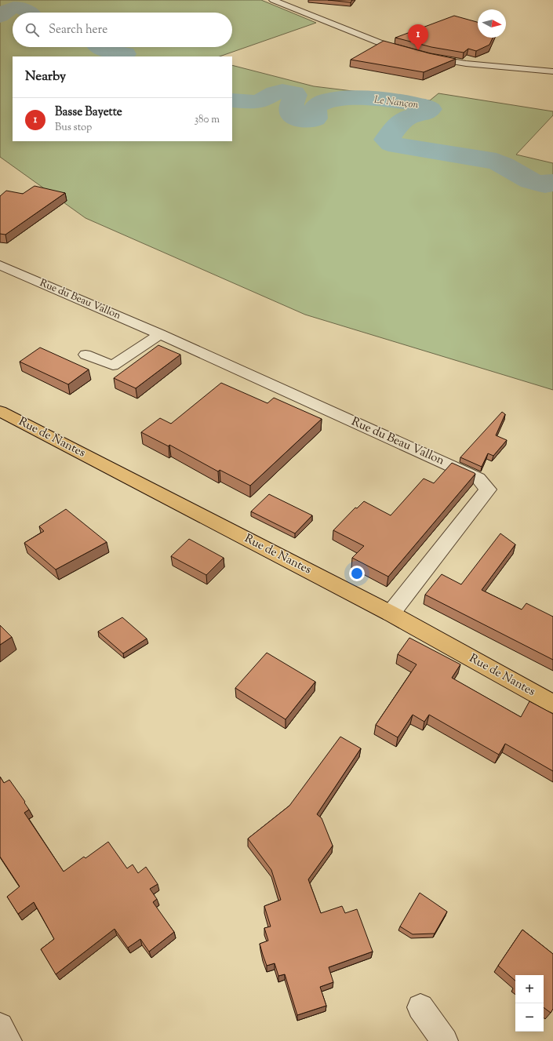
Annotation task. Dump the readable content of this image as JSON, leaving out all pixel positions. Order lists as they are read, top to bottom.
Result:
{
  "streets": {
    "main road": ["Rue de Nantes"],
    "street": ["Rue du Beau Vallon"]
  },
  "crossings": [
    ["Rue du Beau Vallon", "Rue de Nantes"]
  ],
  "water": ["Le Nançon"],
  "north": "right",
  "page": {
    "search": "Search here",
    "pins": "1",
    "heading": "Nearby",
    "list": [
      {
        "mark": "1",
        "name": "Basse Bayette",
        "note": "Bus stop",
        "value": "380 m"
      }
    ],
    "map_buttons": ["+", "−"]
  }
}
